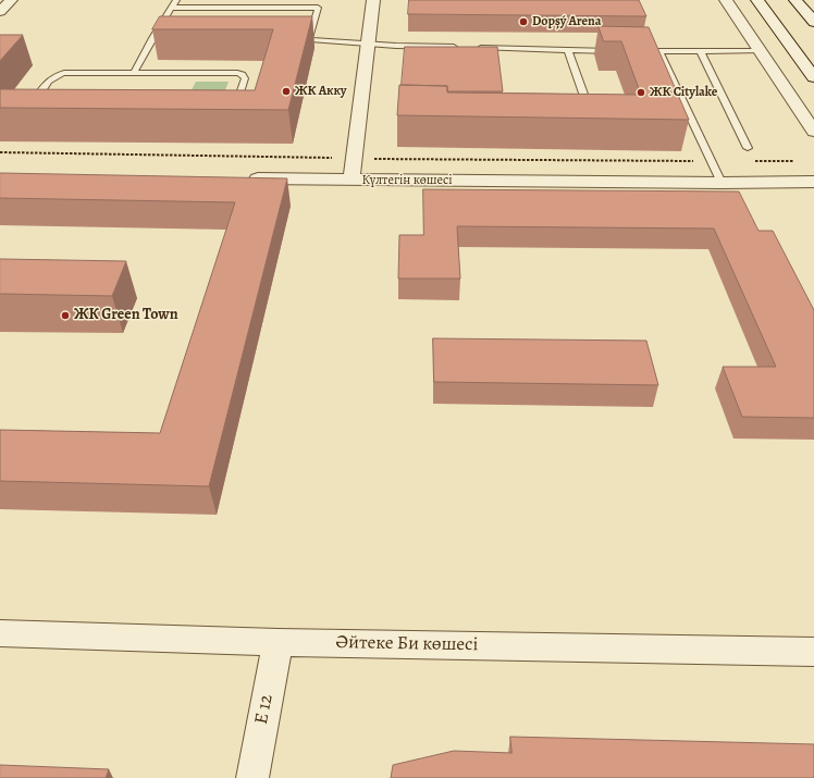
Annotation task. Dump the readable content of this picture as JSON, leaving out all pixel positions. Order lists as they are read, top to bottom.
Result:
{
  "streets": {
    "street": ["Күлтегін көшесі", "Әйтеке Би көшесі", "E 12"]
  },
  "crossings": [
    ["Әйтеке Би көшесі", "E 12"]
  ],
  "places": [
    "Dopșý Arena",
    "ЖК Акку",
    "ЖК Citylake",
    "ЖК Green Town"
  ]
}
